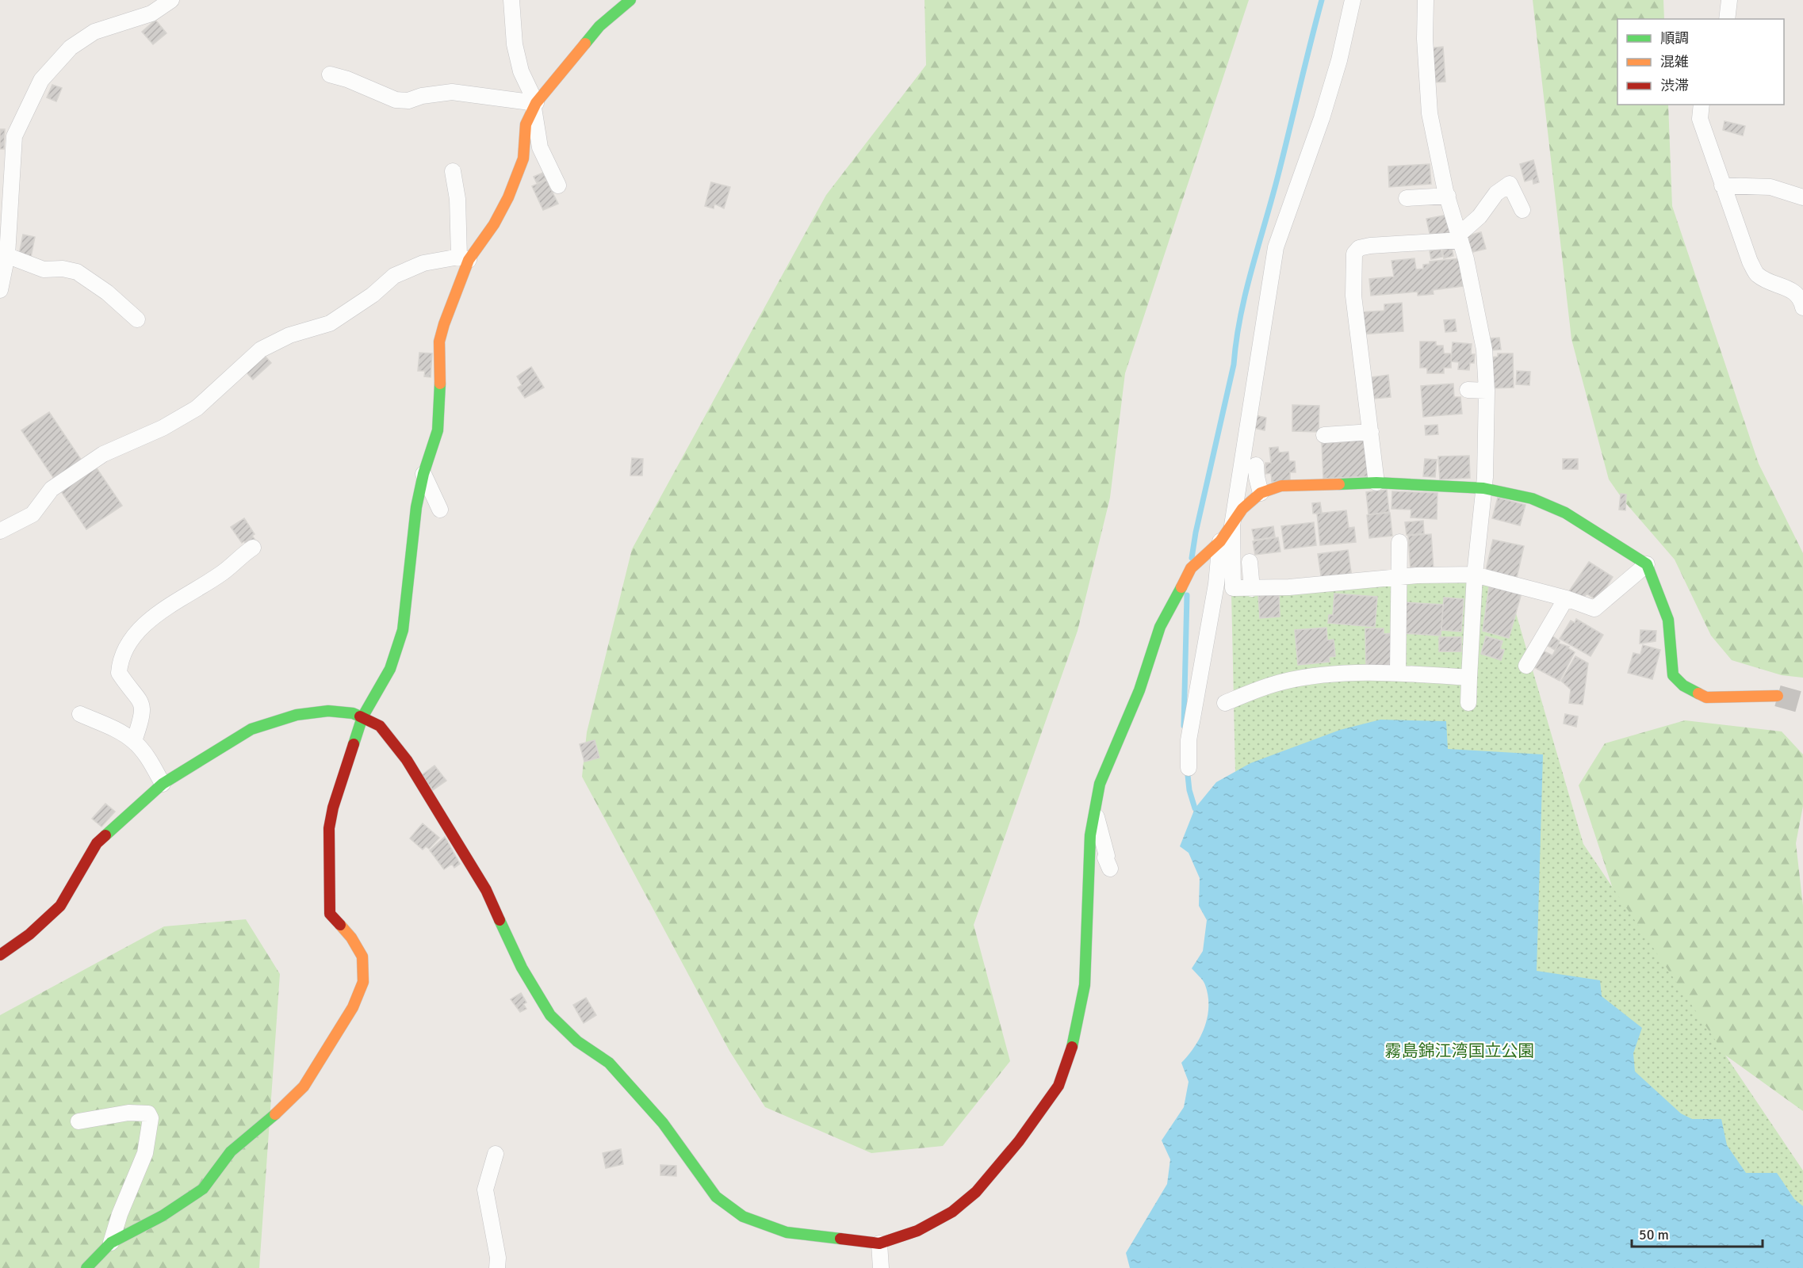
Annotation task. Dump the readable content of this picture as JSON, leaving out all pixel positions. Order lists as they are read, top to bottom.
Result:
{
  "parks": ["霧島錦江湾国立公園"],
  "legend": ["順調", "混雑", "渋滞"],
  "scale_bar": "50 m"
}
